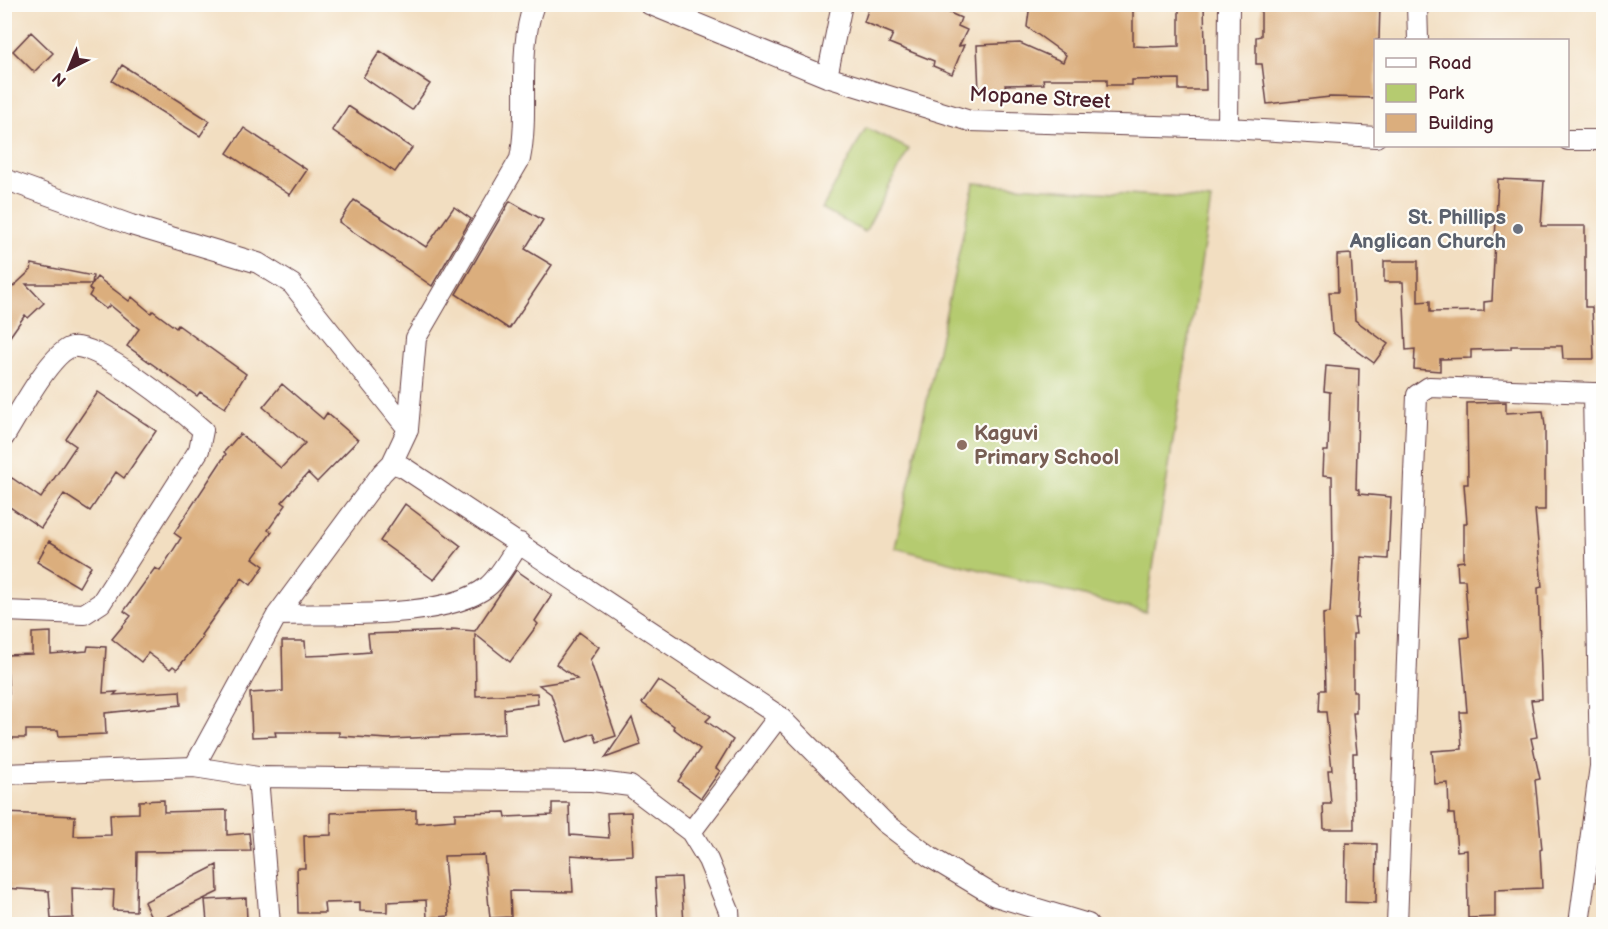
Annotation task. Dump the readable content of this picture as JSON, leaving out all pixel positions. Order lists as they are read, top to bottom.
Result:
{
  "streets": {
    "street": ["Mopane Street"]
  },
  "places": ["St. Phillips Anglican Church", "Kaguvi Primary School"],
  "legend": ["Road", "Park", "Building"],
  "north": "bottom left"
}
